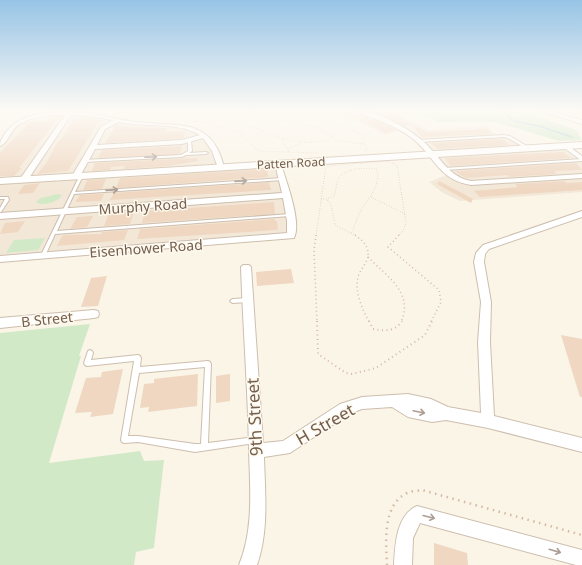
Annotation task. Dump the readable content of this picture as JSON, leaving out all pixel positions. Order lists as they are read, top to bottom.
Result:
{
  "streets": {
    "street": [
      "Patten Road",
      "Murphy Road",
      "Eisenhower Road",
      "B Street",
      "9th Street",
      "H Street"
    ]
  },
  "crossings": [
    ["9th Street", "H Street"]
  ]
}
